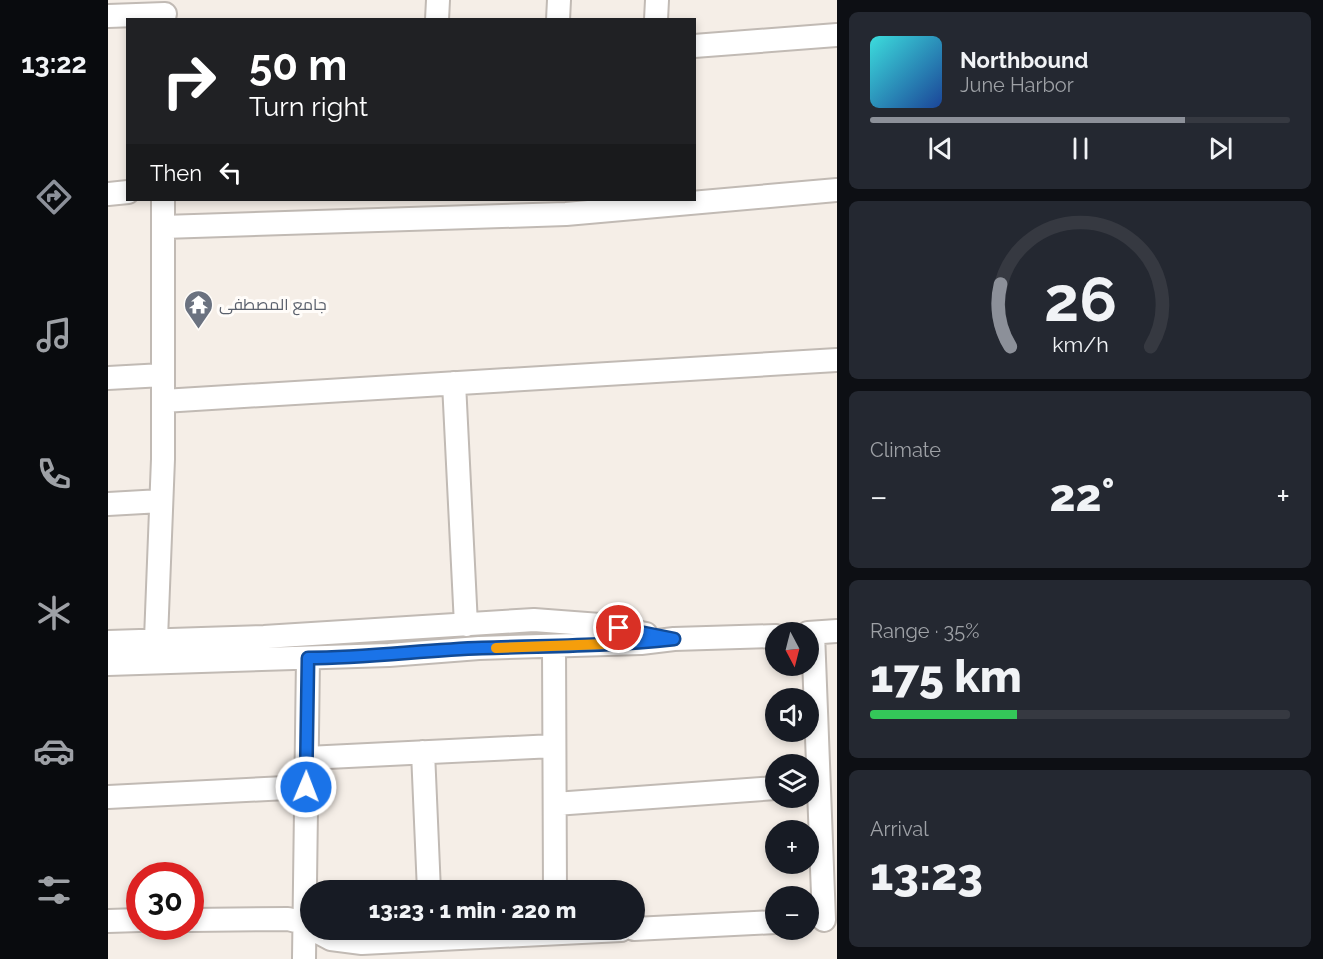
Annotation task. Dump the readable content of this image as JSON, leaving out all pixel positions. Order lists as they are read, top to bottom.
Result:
{
  "places": {
    "temple": ["جامع المصطفى"]
  },
  "north": "bottom",
  "page": {
    "tabs": "13:22",
    "turn": ["50 m", "Turn right"],
    "song": ["Northbound", "June Harbor"],
    "then": "Then",
    "tile": [
      "Climate",
      ["Range · 35%", "175 km"],
      ["Arrival", "13:23"]
    ],
    "heat": ["−", "22°", "+"],
    "map_buttons": ["+", "−"],
    "limit": "30",
    "trip": "13:23 · 1 min · 220 m",
    "gauge": ["26", "km/h"]
  }
}
